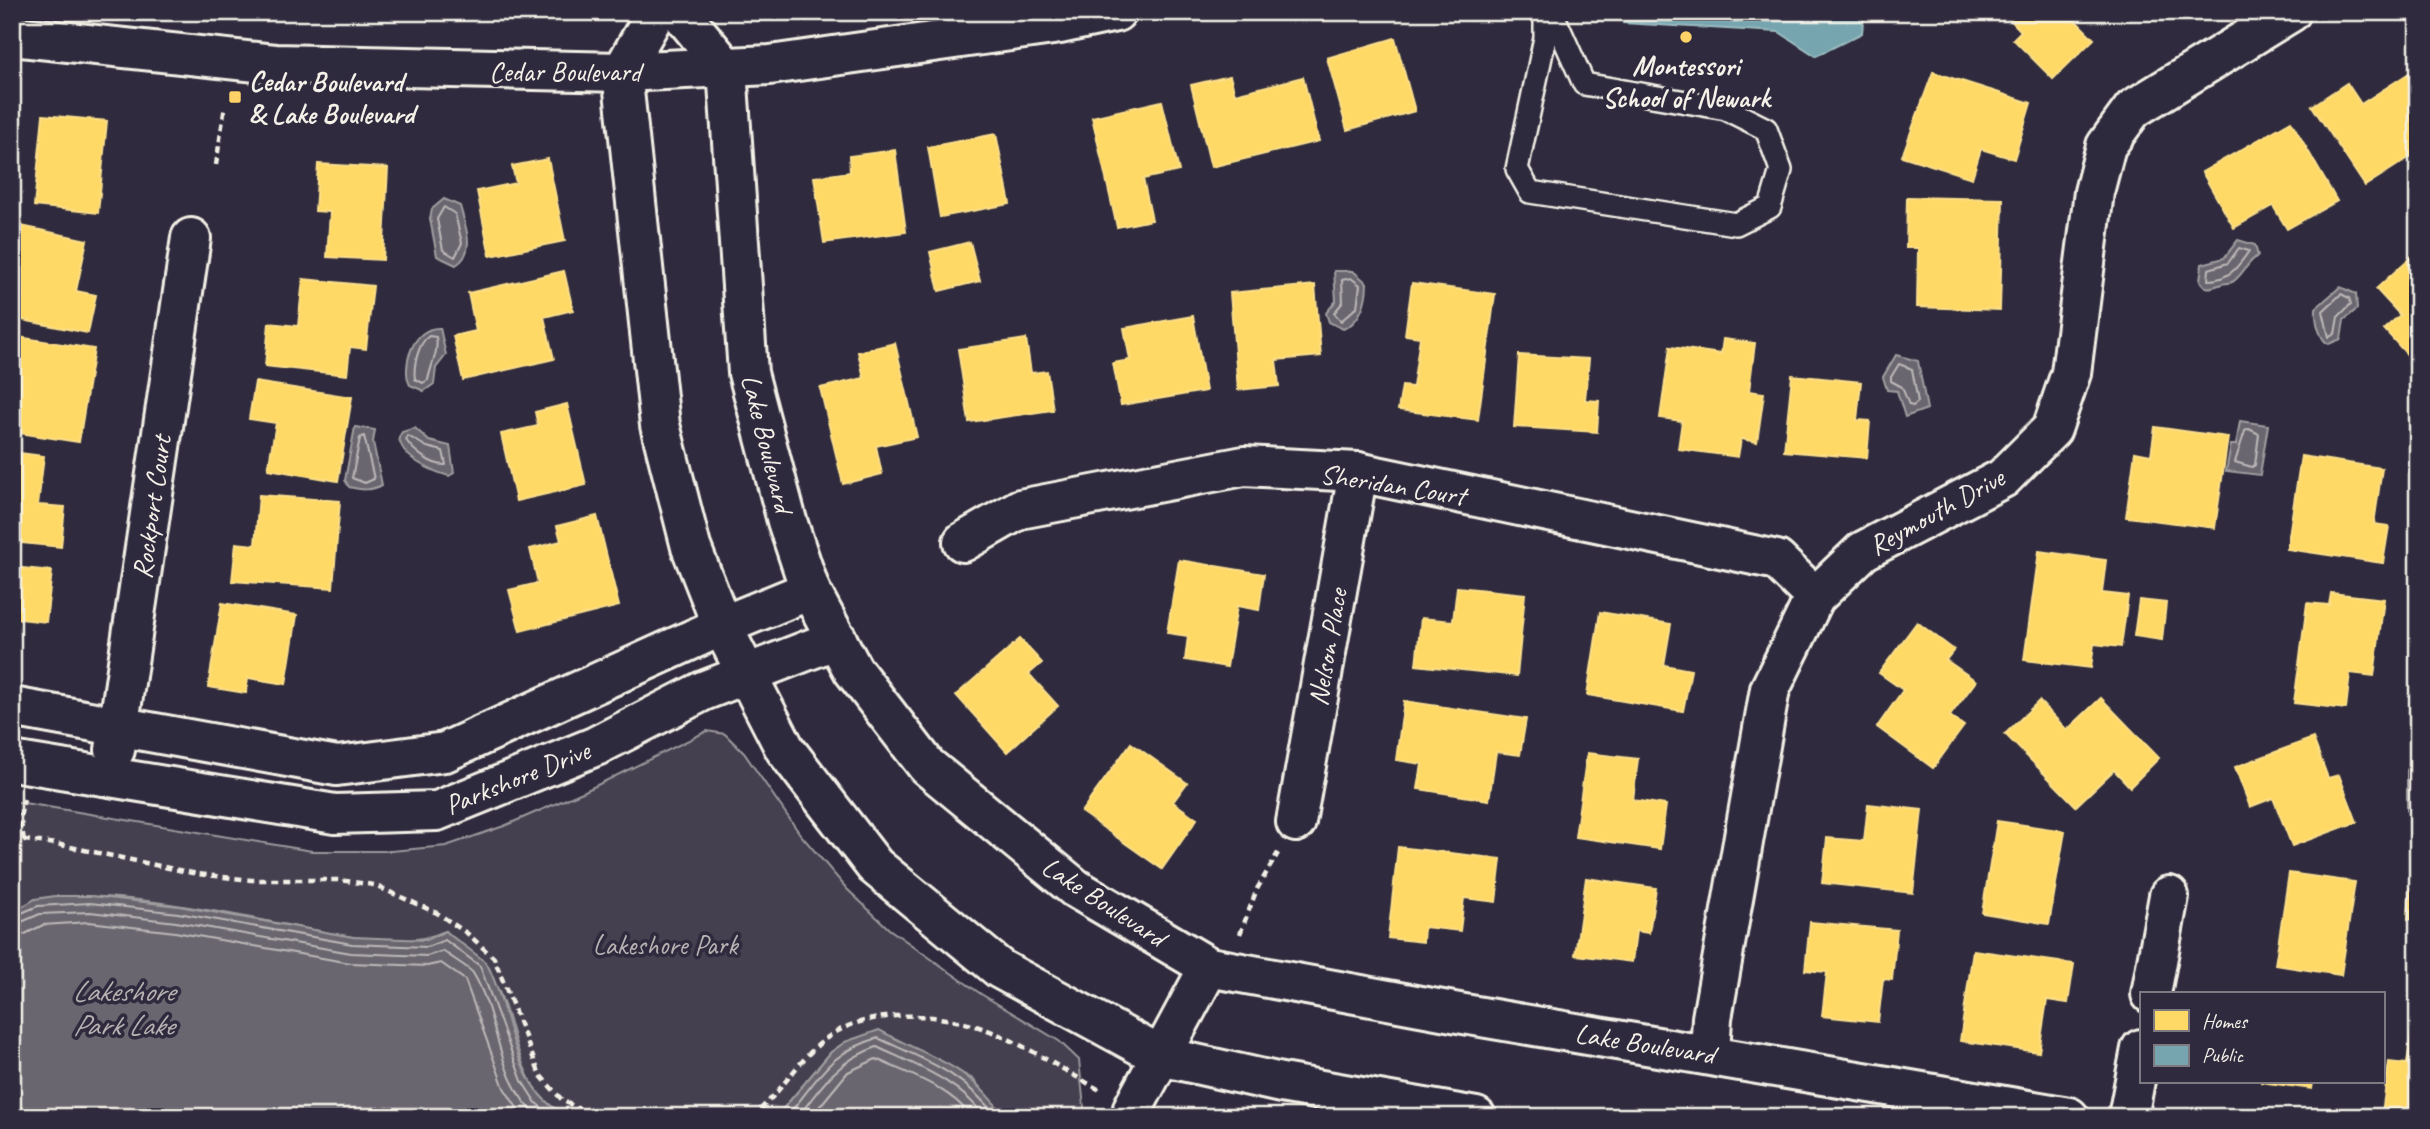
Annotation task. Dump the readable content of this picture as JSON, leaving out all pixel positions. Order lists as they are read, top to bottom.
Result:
{
  "streets": {
    "street": [
      "Cedar Boulevard",
      "Lake Boulevard",
      "Sheridan Court",
      "Rockport Court",
      "Reymouth Drive",
      "Nelson Place",
      "Parkshore Drive"
    ]
  },
  "crossings": [
    ["Cedar Boulevard", "Lake Boulevard"],
    ["Lake Boulevard", "Reymouth Drive"],
    ["Lake Boulevard", "Parkshore Drive"],
    ["Sheridan Court", "Reymouth Drive"],
    ["Sheridan Court", "Nelson Place"],
    ["Rockport Court", "Parkshore Drive"]
  ],
  "water": ["Lakeshore Park Lake"],
  "parks": ["Lakeshore Park"],
  "places": {
    "other": ["Montessori School of Newark"],
    "transit": ["Cedar Boulevard & Lake Boulevard"]
  },
  "legend": ["Homes", "Public"]
}
